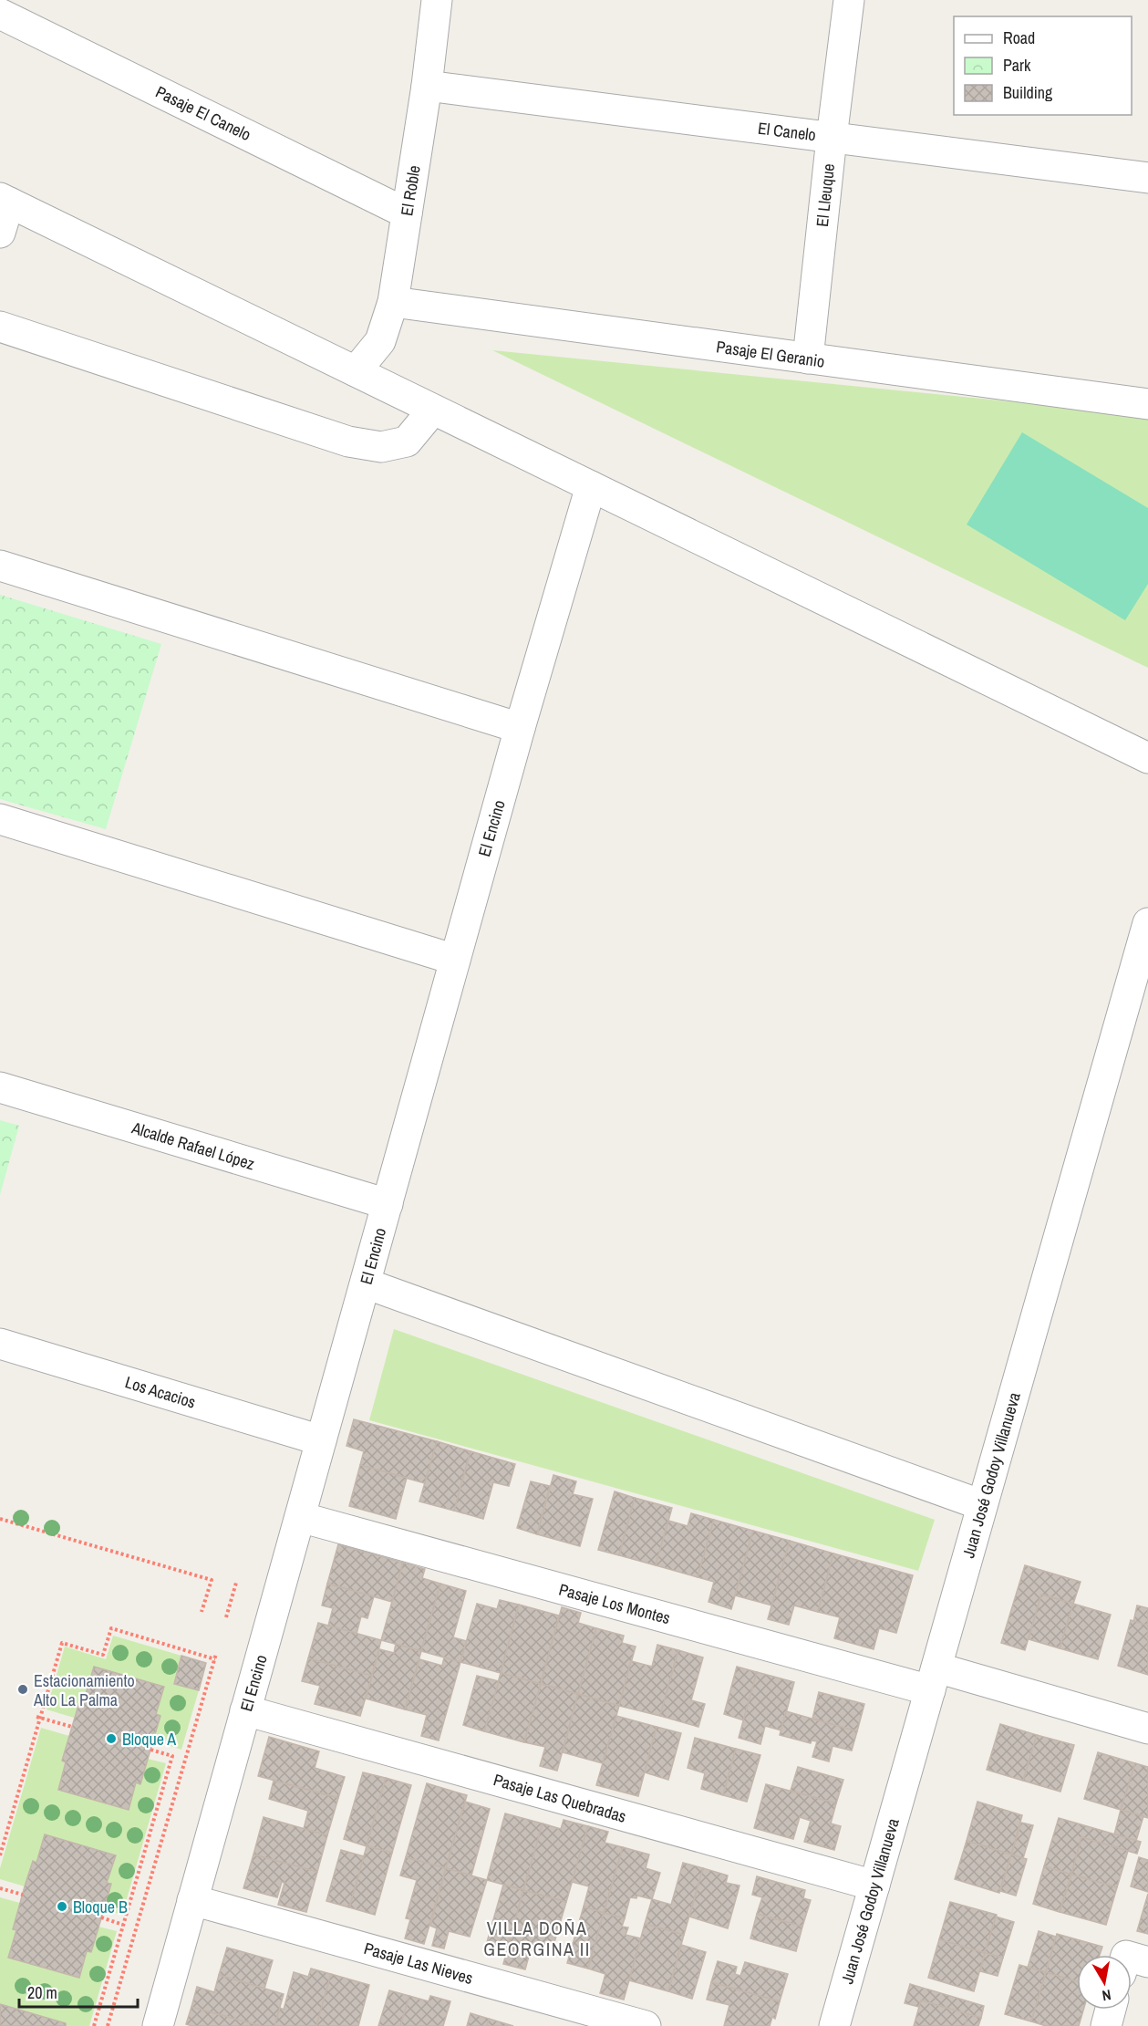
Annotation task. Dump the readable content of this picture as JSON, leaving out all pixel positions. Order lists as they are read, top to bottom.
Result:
{
  "streets": {
    "street": [
      "Pasaje El Canelo",
      "El Canelo",
      "El Roble",
      "El Lleuque",
      "Pasaje El Geranio",
      "El Encino",
      "Alcalde Rafael López",
      "Los Acacios",
      "Juan José Godoy Villanueva",
      "Pasaje Los Montes",
      "Pasaje Las Quebradas",
      "Pasaje Las Nieves"
    ]
  },
  "crossings": [
    ["Pasaje El Canelo", "El Roble"],
    ["El Canelo", "El Roble"],
    ["El Canelo", "El Lleuque"],
    ["El Roble", "Pasaje El Geranio"],
    ["El Lleuque", "Pasaje El Geranio"],
    ["El Encino", "Alcalde Rafael López"],
    ["El Encino", "Los Acacios"],
    ["El Encino", "Pasaje Los Montes"],
    ["El Encino", "Pasaje Las Quebradas"],
    ["El Encino", "Pasaje Las Nieves"],
    ["Juan José Godoy Villanueva", "Pasaje Los Montes"],
    ["Juan José Godoy Villanueva", "Pasaje Las Quebradas"]
  ],
  "districts": ["VILLA DOÑA GEORGINA II"],
  "places": ["Estacionamiento Alto La Palma", "Bloque A", "Bloque B"],
  "legend": ["Road", "Park", "Building"],
  "scale_bar": "20 m",
  "north": "bottom"
}
